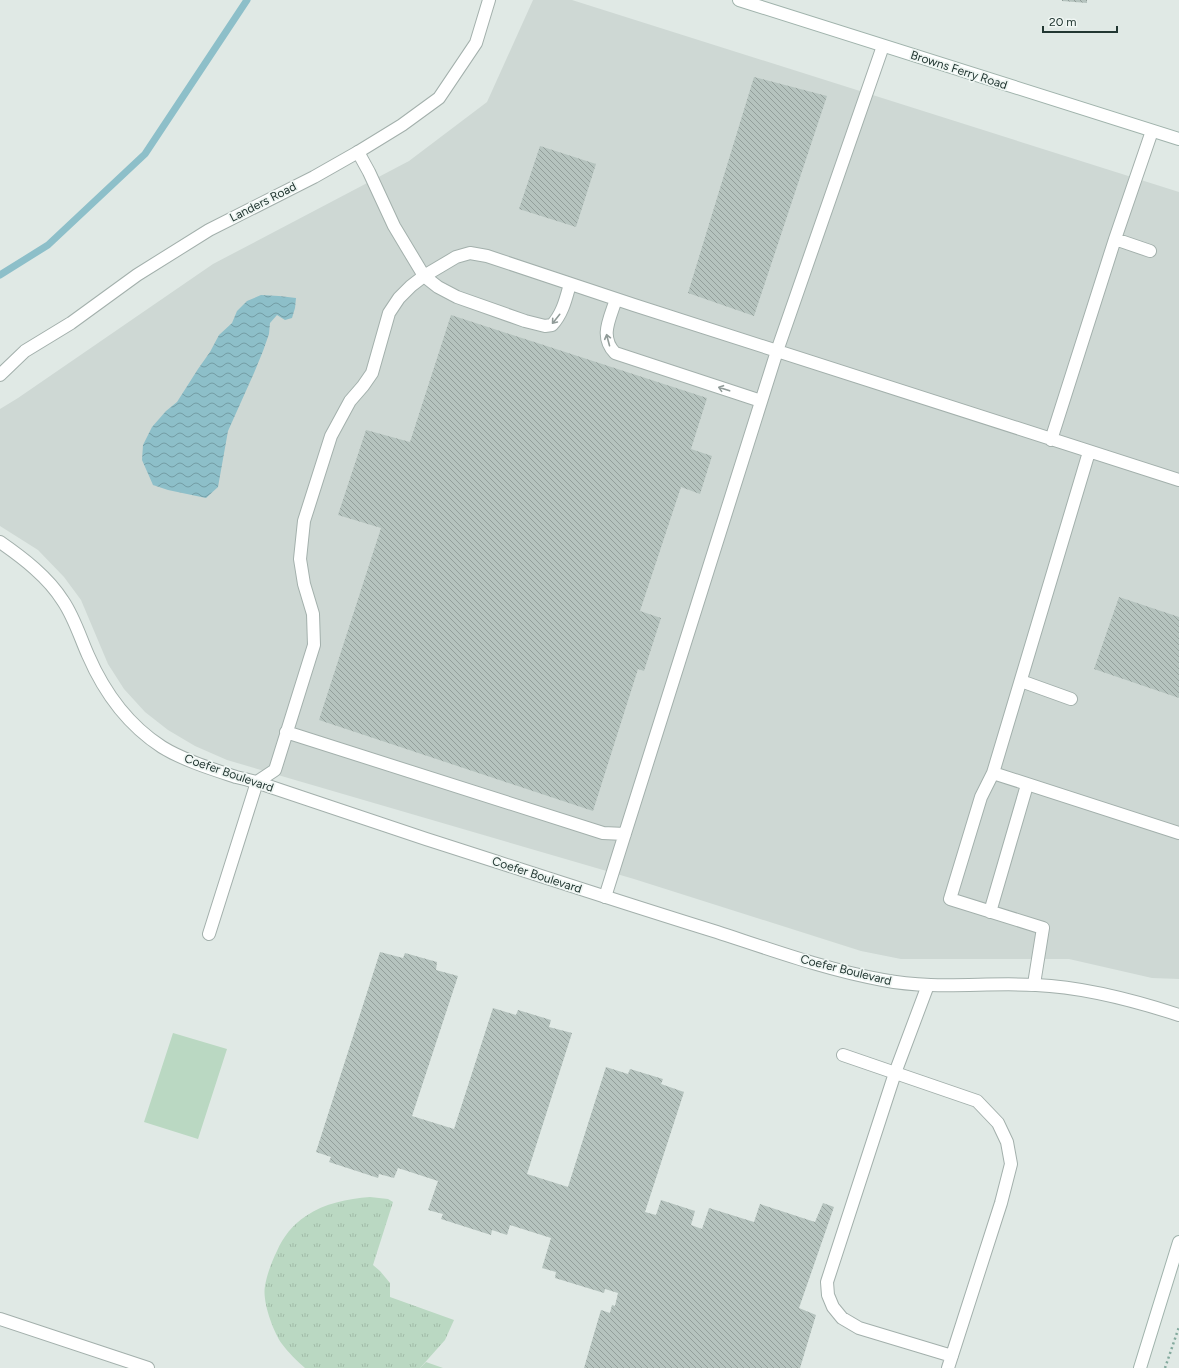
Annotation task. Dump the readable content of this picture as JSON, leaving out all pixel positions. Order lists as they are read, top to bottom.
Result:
{
  "streets": {
    "street": ["Browns Ferry Road", "Landers Road", "Coefer Boulevard"]
  },
  "scale_bar": "20 m"
}
